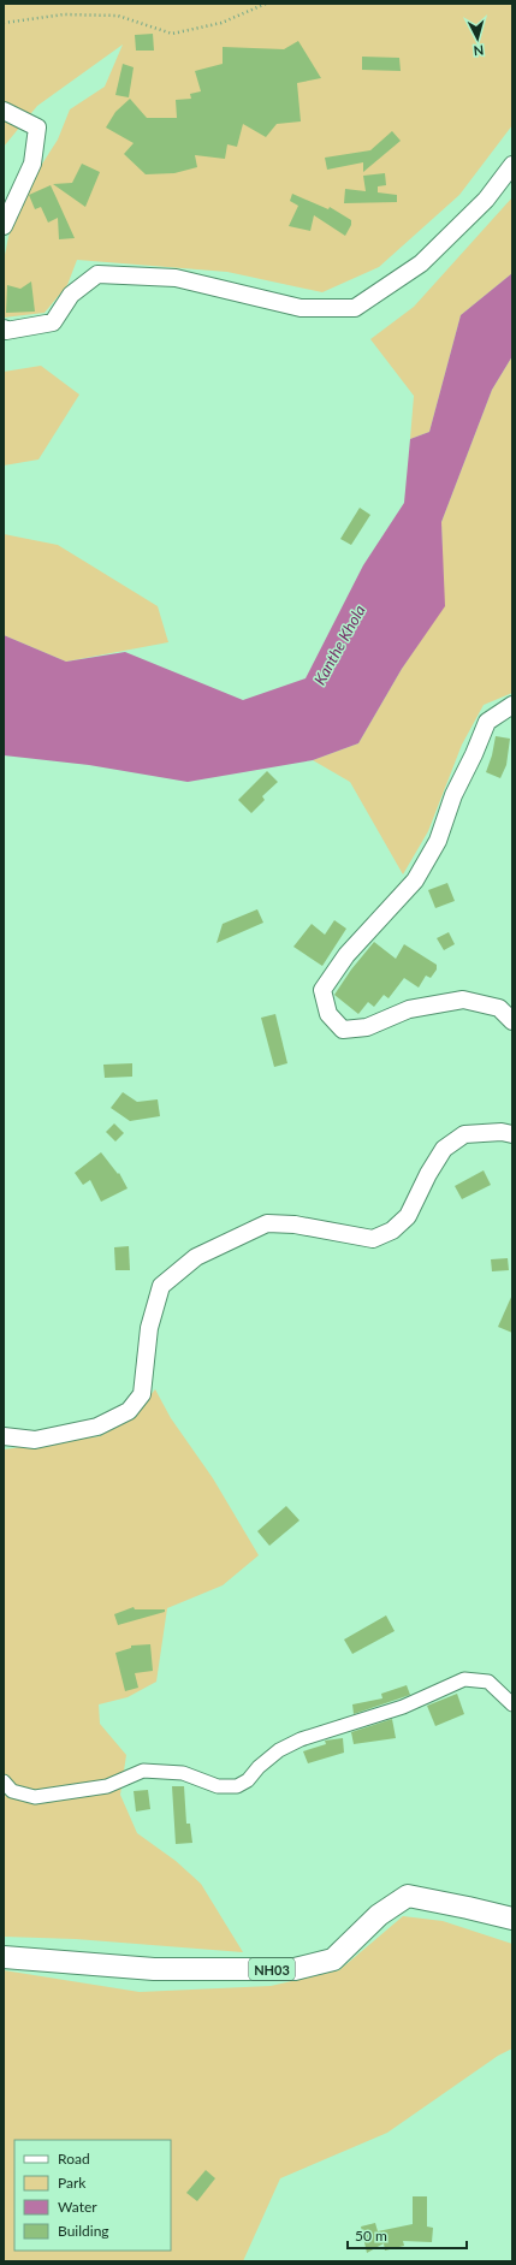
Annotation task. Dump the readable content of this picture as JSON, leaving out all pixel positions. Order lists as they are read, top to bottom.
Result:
{
  "streets": {
    "main road": ["NH03"]
  },
  "water": ["Kanthe Khola"],
  "legend": [
    "Road",
    "Park",
    "Water",
    "Building"
  ],
  "scale_bar": "50 m",
  "north": "bottom"
}
